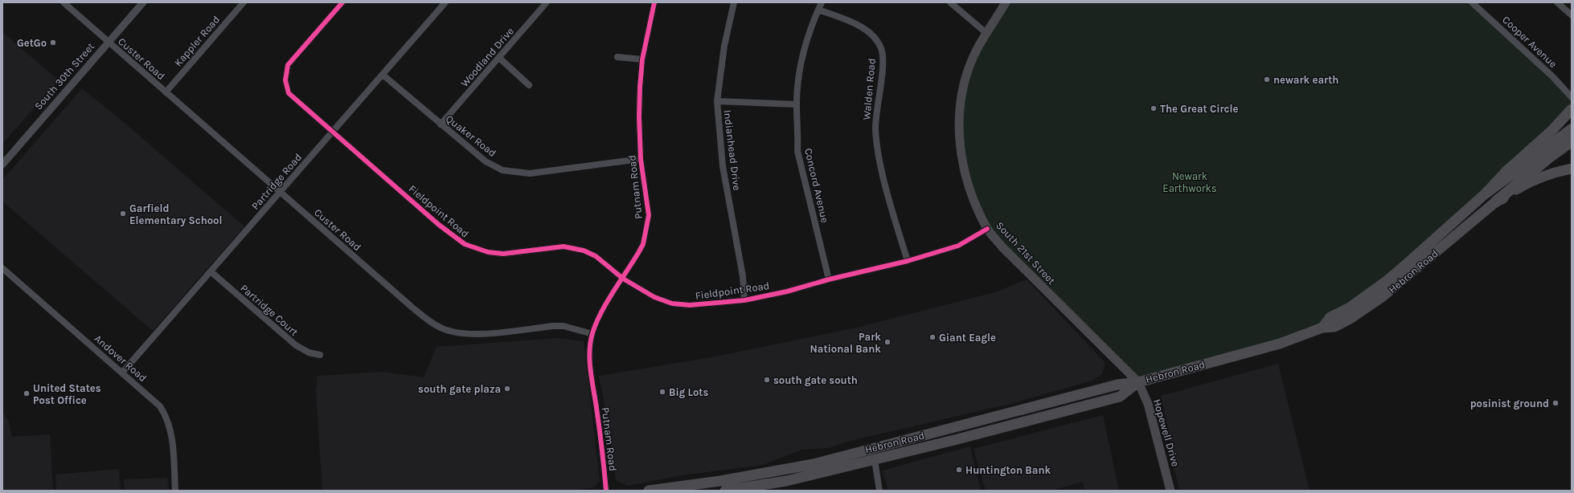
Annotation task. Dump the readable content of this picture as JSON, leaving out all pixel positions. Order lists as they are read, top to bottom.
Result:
{
  "streets": {
    "highway": ["Hebron Road"],
    "main road": ["South 21st Street", "Hopewell Drive"],
    "street": [
      "Kappler Road",
      "Cooper Avenue",
      "Woodland Drive",
      "Custer Road",
      "South 30th Street",
      "Walden Road",
      "Quaker Road",
      "Indianhead Drive",
      "Partridge Road",
      "Concord Avenue",
      "Putnam Road",
      "Fieldpoint Road",
      "Partridge Court",
      "Andover Road"
    ]
  },
  "crossings": [
    ["Kappler Road", "Custer Road"],
    ["Woodland Drive", "Quaker Road"],
    ["Custer Road", "South 30th Street"],
    ["Custer Road", "Partridge Road"],
    ["Custer Road", "Putnam Road"],
    ["Walden Road", "Concord Avenue"],
    ["Walden Road", "Fieldpoint Road"],
    ["Quaker Road", "Partridge Road"],
    ["Quaker Road", "Putnam Road"],
    ["Indianhead Drive", "Fieldpoint Road"],
    ["Partridge Road", "Fieldpoint Road"],
    ["Partridge Road", "Partridge Court"],
    ["Partridge Road", "Andover Road"],
    ["Concord Avenue", "Fieldpoint Road"],
    ["Putnam Road", "Fieldpoint Road"],
    ["Fieldpoint Road", "South 21st Street"],
    ["South 21st Street", "Hebron Road"],
    ["South 21st Street", "Hopewell Drive"],
    ["Hebron Road", "Hopewell Drive"]
  ],
  "parks": ["Newark Earthworks"],
  "places": [
    "GetGo",
    "newark earth",
    "The Great Circle",
    "Garfield Elementary School",
    "Giant Eagle",
    "Park National Bank",
    "south gate south",
    "south gate plaza",
    "Big Lots",
    "United States Post Office",
    "posinist ground",
    "Huntington Bank"
  ]
}
